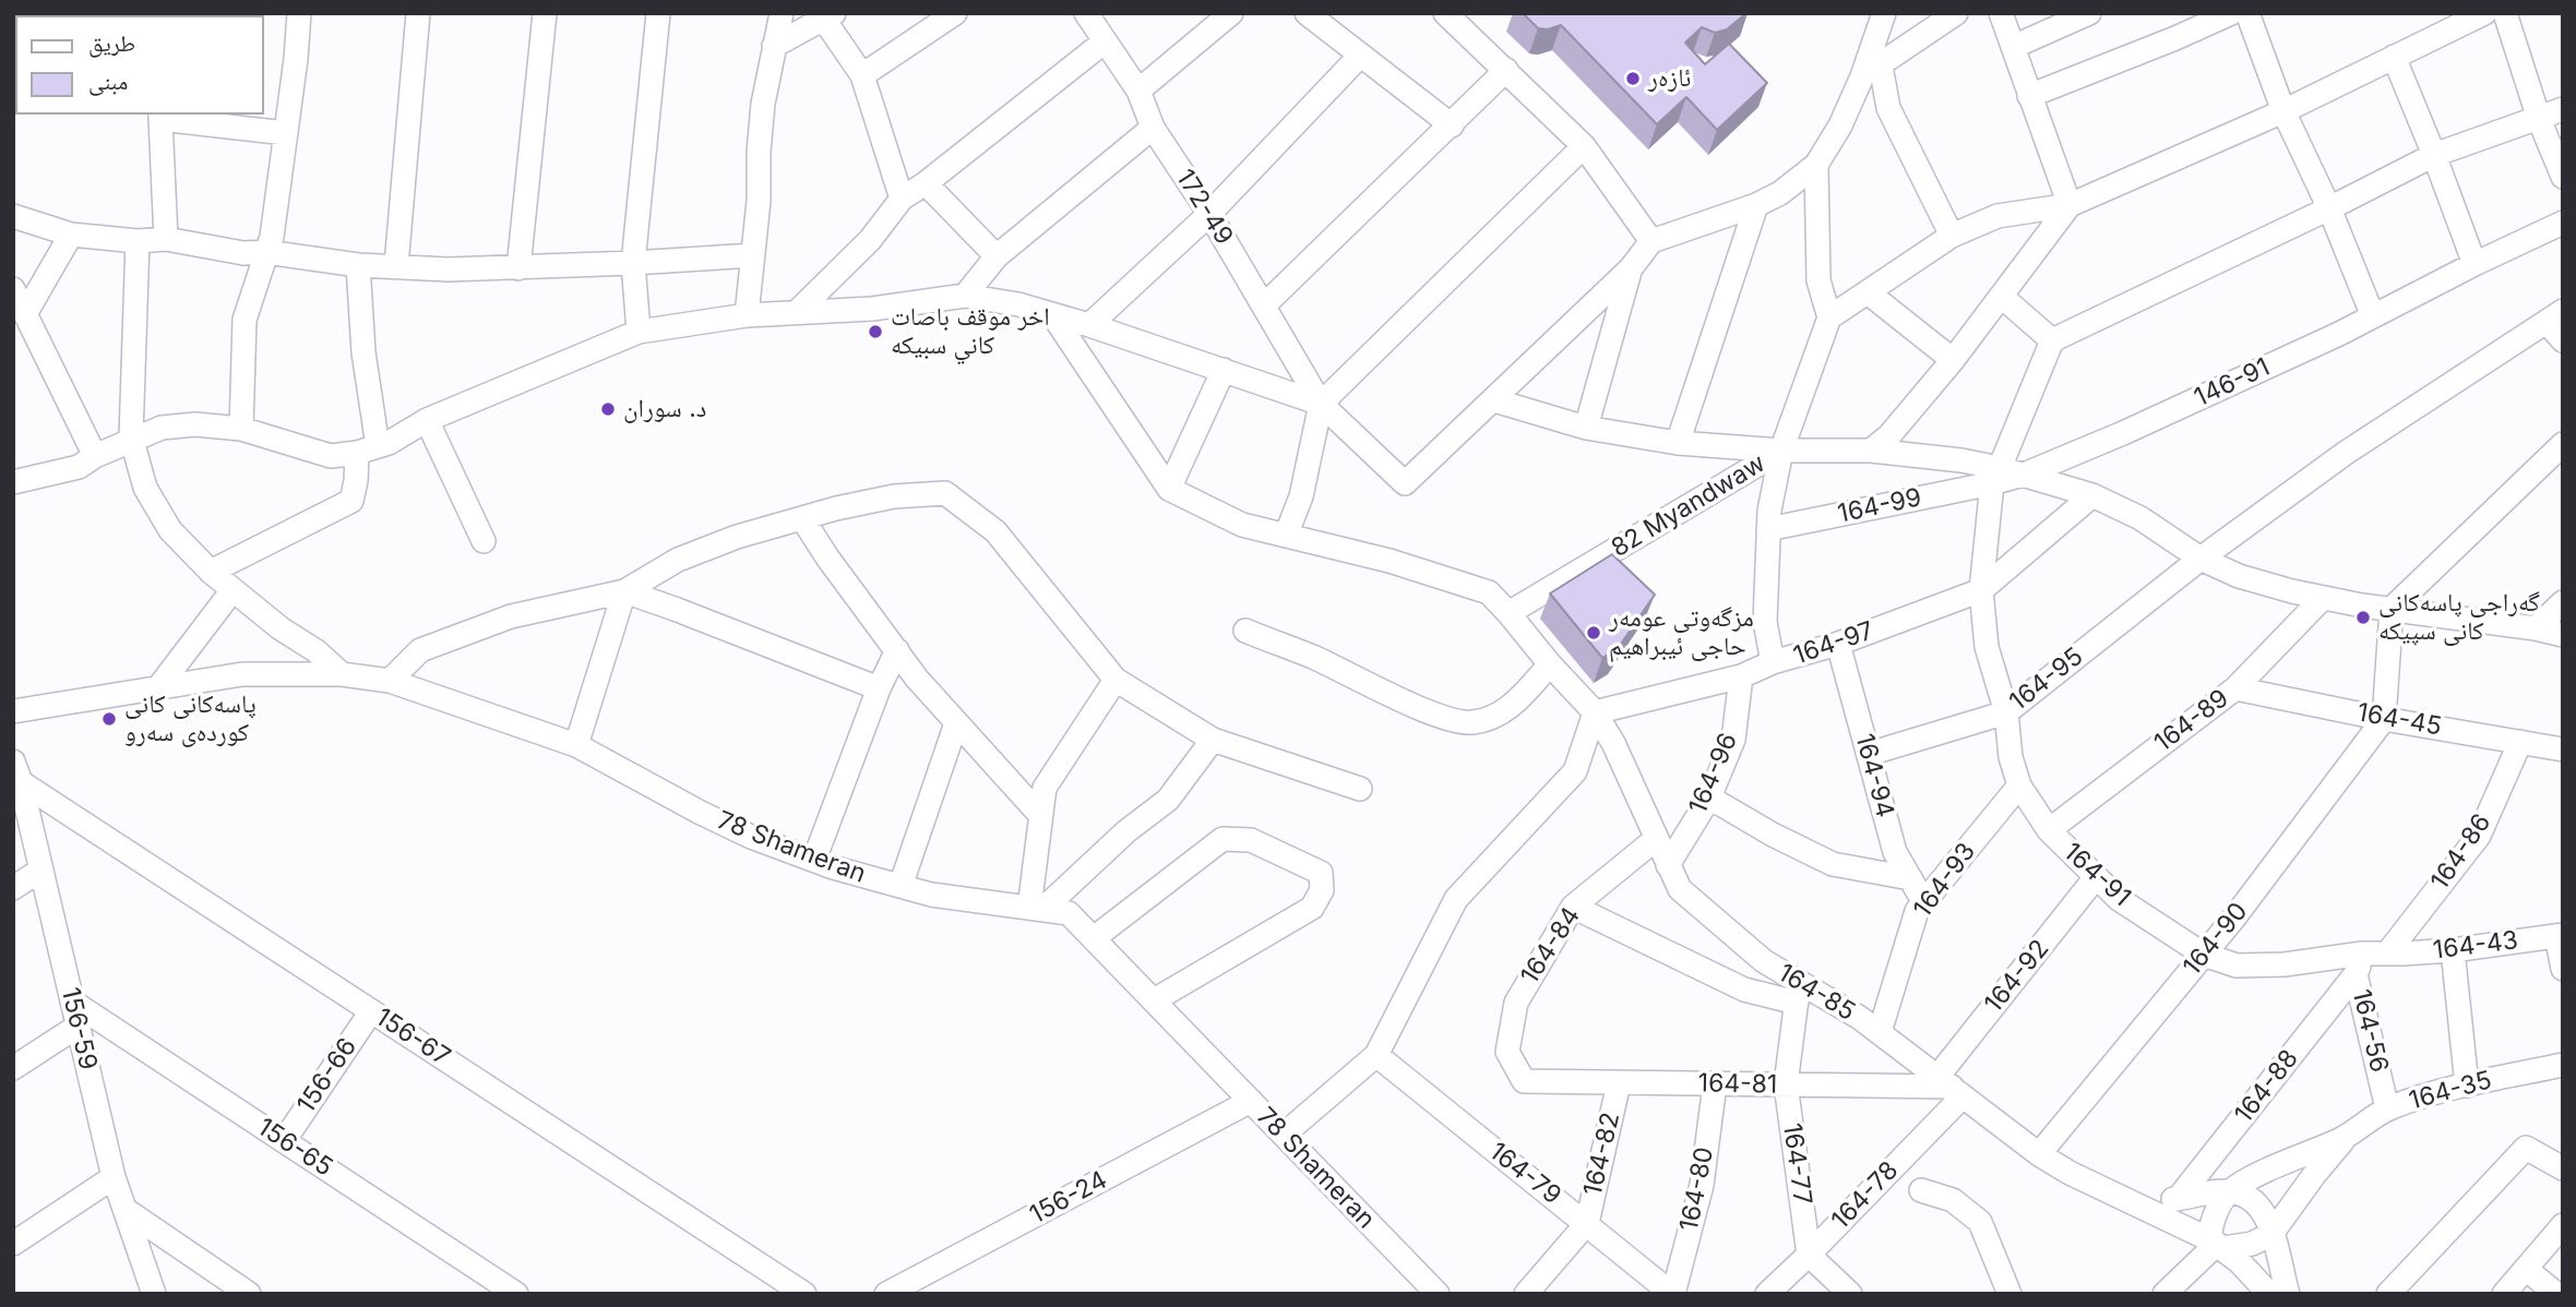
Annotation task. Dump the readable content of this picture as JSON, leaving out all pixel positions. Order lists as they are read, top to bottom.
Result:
{
  "streets": {
    "street": [
      "172-49",
      "146-91",
      "82 Myandwaw",
      "164-99",
      "164-97",
      "164-95",
      "164-45",
      "164-89",
      "164-96",
      "164-94",
      "78 Shameran",
      "164-86",
      "164-91",
      "164-93",
      "164-90",
      "164-84",
      "164-43",
      "164-92",
      "164-85",
      "156-59",
      "164-56",
      "156-67",
      "156-66",
      "164-81",
      "164-88",
      "164-35",
      "156-65",
      "164-82",
      "164-77",
      "164-79",
      "164-80",
      "164-78",
      "156-24"
    ]
  },
  "crossings": [
    ["146-91", "82 Myandwaw"],
    ["146-91", "164-99"],
    ["82 Myandwaw", "164-99"],
    ["164-97", "164-96"],
    ["164-97", "164-94"],
    ["164-97", "164-91"],
    ["164-97", "164-85"],
    ["164-95", "164-94"],
    ["164-95", "164-91"],
    ["164-45", "164-89"],
    ["164-45", "164-86"],
    ["164-45", "164-90"],
    ["164-89", "164-91"],
    ["164-96", "164-93"],
    ["164-96", "164-85"],
    ["164-94", "164-93"],
    ["78 Shameran", "156-24"],
    ["164-86", "164-91"],
    ["164-86", "164-43"],
    ["164-91", "164-93"],
    ["164-91", "164-90"],
    ["164-91", "164-43"],
    ["164-91", "164-92"],
    ["164-91", "164-56"],
    ["164-91", "164-88"],
    ["164-93", "164-85"],
    ["164-90", "164-85"],
    ["164-84", "164-85"],
    ["164-84", "164-81"],
    ["164-92", "164-85"],
    ["164-92", "164-81"],
    ["164-92", "164-78"],
    ["164-85", "164-81"],
    ["164-85", "164-88"],
    ["164-85", "164-35"],
    ["164-85", "164-77"],
    ["164-85", "164-78"],
    ["156-59", "156-67"],
    ["156-59", "156-65"],
    ["164-56", "164-88"],
    ["164-56", "164-35"],
    ["156-67", "156-66"],
    ["156-66", "156-65"],
    ["164-81", "164-82"],
    ["164-81", "164-77"],
    ["164-81", "164-80"],
    ["164-81", "164-78"],
    ["164-82", "164-79"],
    ["164-77", "164-78"],
    ["164-79", "164-80"]
  ],
  "places": [
    "ئازەر",
    "اخر موقف باصات كاني سبيكه",
    "د. سوران",
    "گەراجی پاسەکانی کانی سپیکە",
    "مزگەوتی عومەر حاجی ئیبراهیم",
    "پاسەکانی کانی کوردەی سەرو"
  ],
  "legend": ["طريق", "مبنى"]
}
